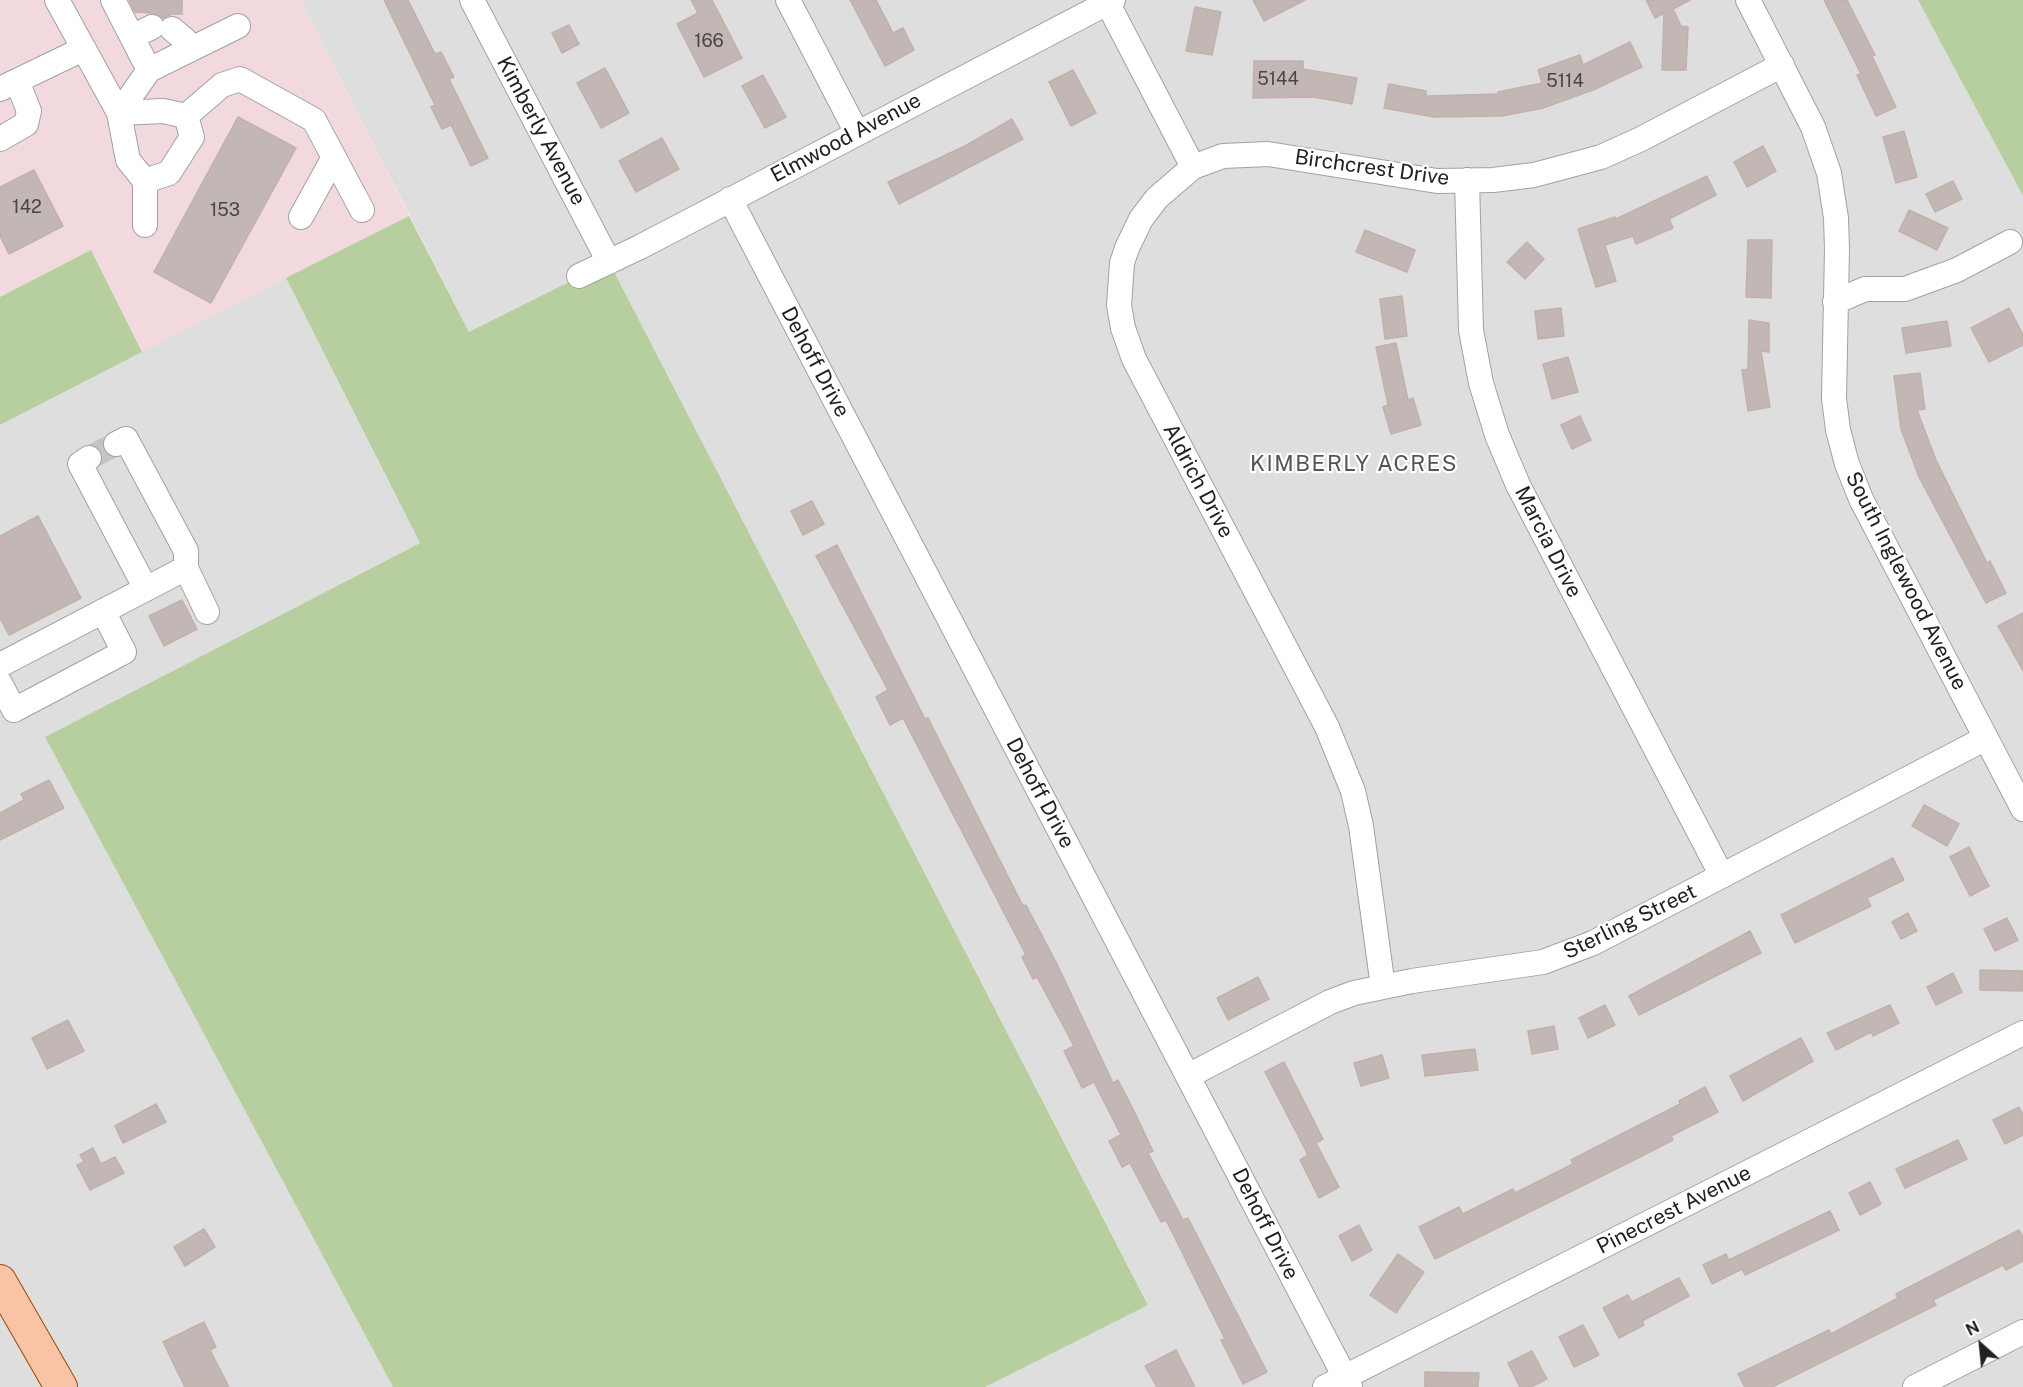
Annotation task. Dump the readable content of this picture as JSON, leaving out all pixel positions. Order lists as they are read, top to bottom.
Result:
{
  "streets": {
    "street": [
      "Kimberly Avenue",
      "Elmwood Avenue",
      "Birchcrest Drive",
      "Dehoff Drive",
      "Aldrich Drive",
      "Marcia Drive",
      "South Inglewood Avenue",
      "Sterling Street",
      "Pinecrest Avenue"
    ]
  },
  "crossings": [
    ["Kimberly Avenue", "Elmwood Avenue"],
    ["Elmwood Avenue", "Dehoff Drive"],
    ["Birchcrest Drive", "Aldrich Drive"],
    ["Birchcrest Drive", "Marcia Drive"],
    ["Birchcrest Drive", "South Inglewood Avenue"],
    ["Dehoff Drive", "Sterling Street"],
    ["Dehoff Drive", "Pinecrest Avenue"],
    ["Aldrich Drive", "Sterling Street"],
    ["Marcia Drive", "Sterling Street"],
    ["South Inglewood Avenue", "Sterling Street"]
  ],
  "districts": ["KIMBERLY ACRES"],
  "house_numbers": [
    "166",
    "5144",
    "5114",
    "142",
    "153"
  ],
  "north": "top left"
}
